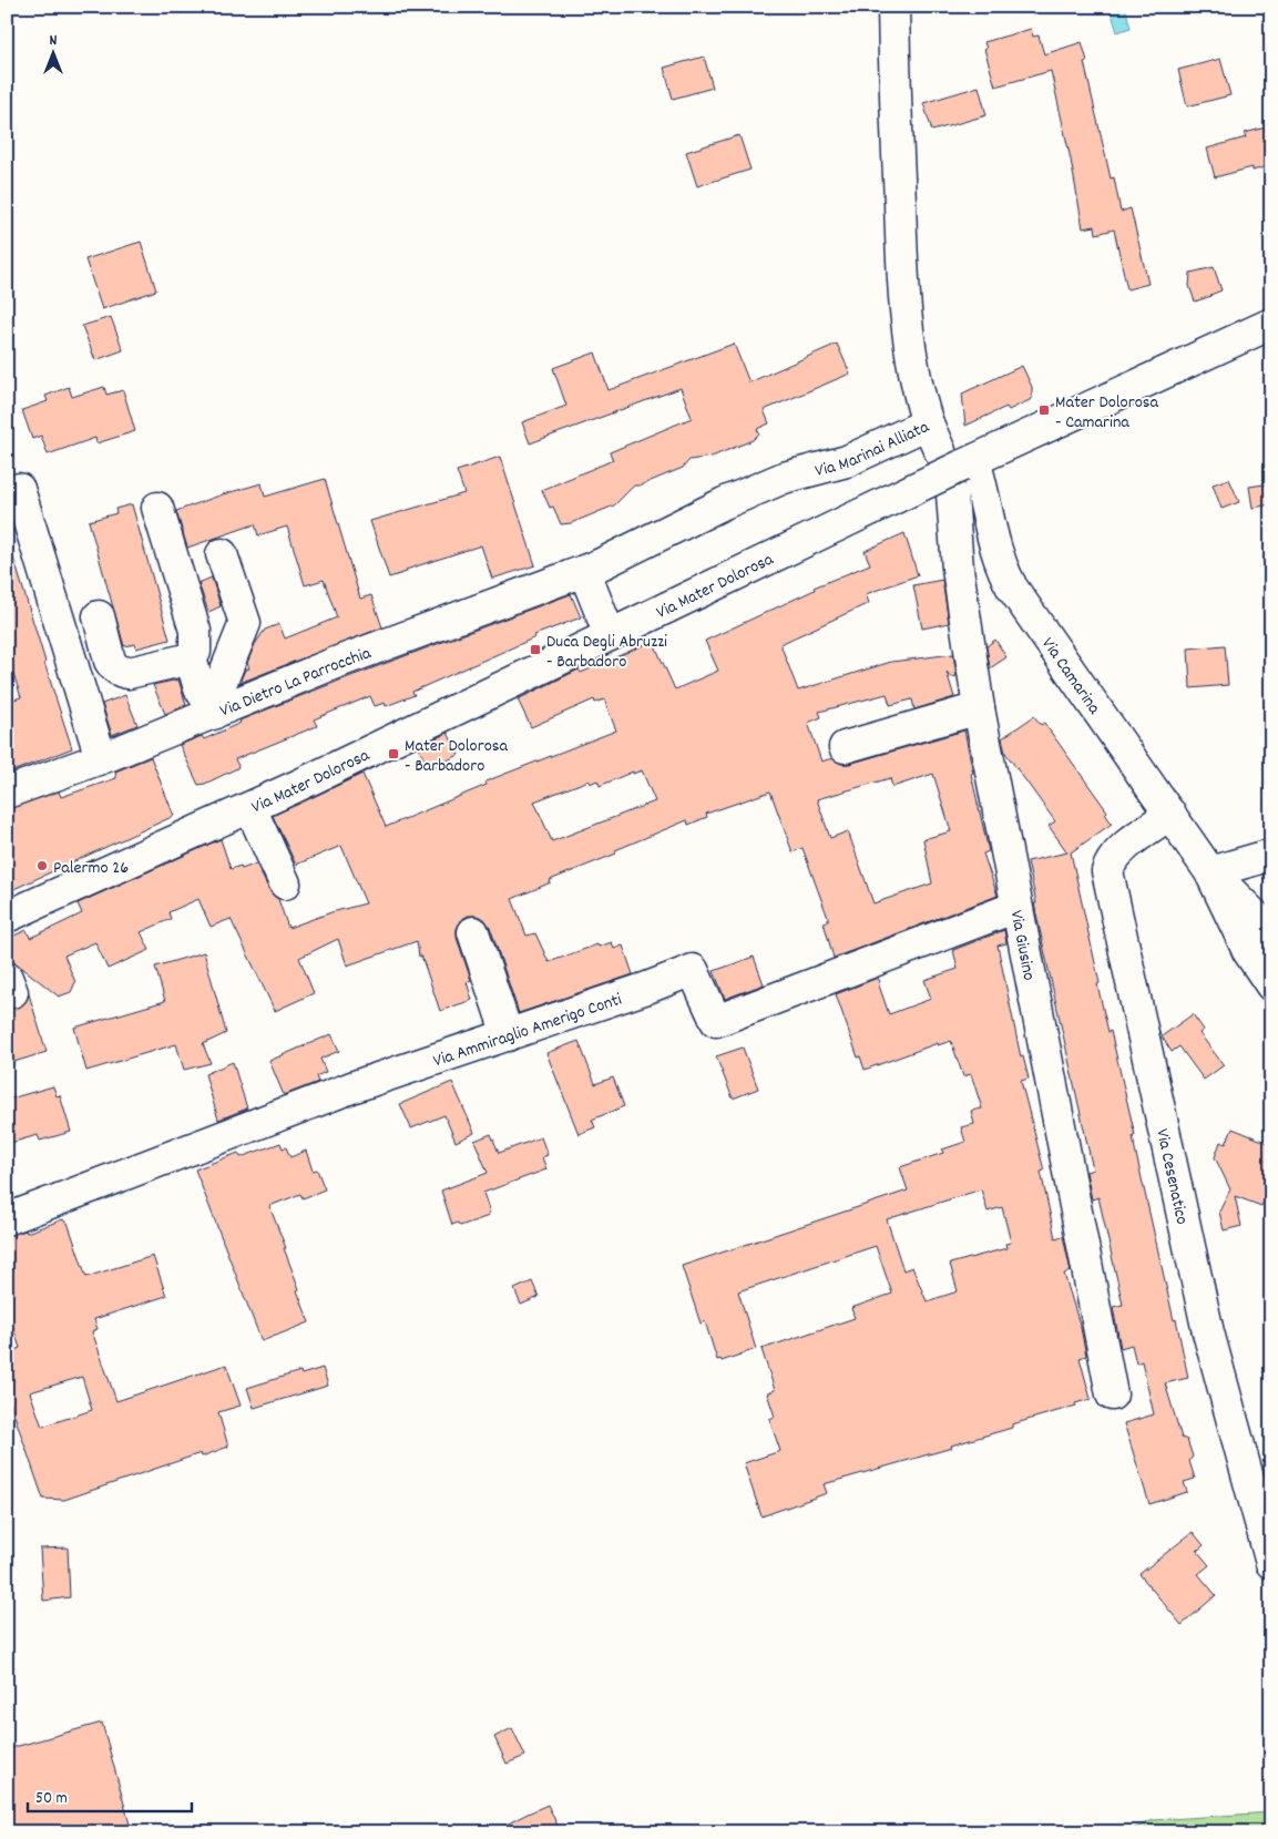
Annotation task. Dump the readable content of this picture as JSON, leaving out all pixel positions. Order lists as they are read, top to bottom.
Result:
{
  "streets": {
    "street": [
      "Via Marinai Alliata",
      "Via Mater Dolorosa",
      "Via Camarina",
      "Via Dietro La Parrocchia",
      "Via Giusino",
      "Via Ammiraglio Amerigo Conti",
      "Via Cesenatico"
    ]
  },
  "crossings": [
    ["Via Marinai Alliata", "Via Dietro La Parrocchia"],
    ["Via Mater Dolorosa", "Via Camarina"],
    ["Via Camarina", "Via Cesenatico"],
    ["Via Giusino", "Via Ammiraglio Amerigo Conti"]
  ],
  "places": {
    "transit": ["Mater Dolorosa - Camarina", "Duca Degli Abruzzi - Barbadoro", "Mater Dolorosa - Barbadoro"],
    "other": ["Palermo 26"]
  },
  "scale_bar": "50 m",
  "north": "top"
}
